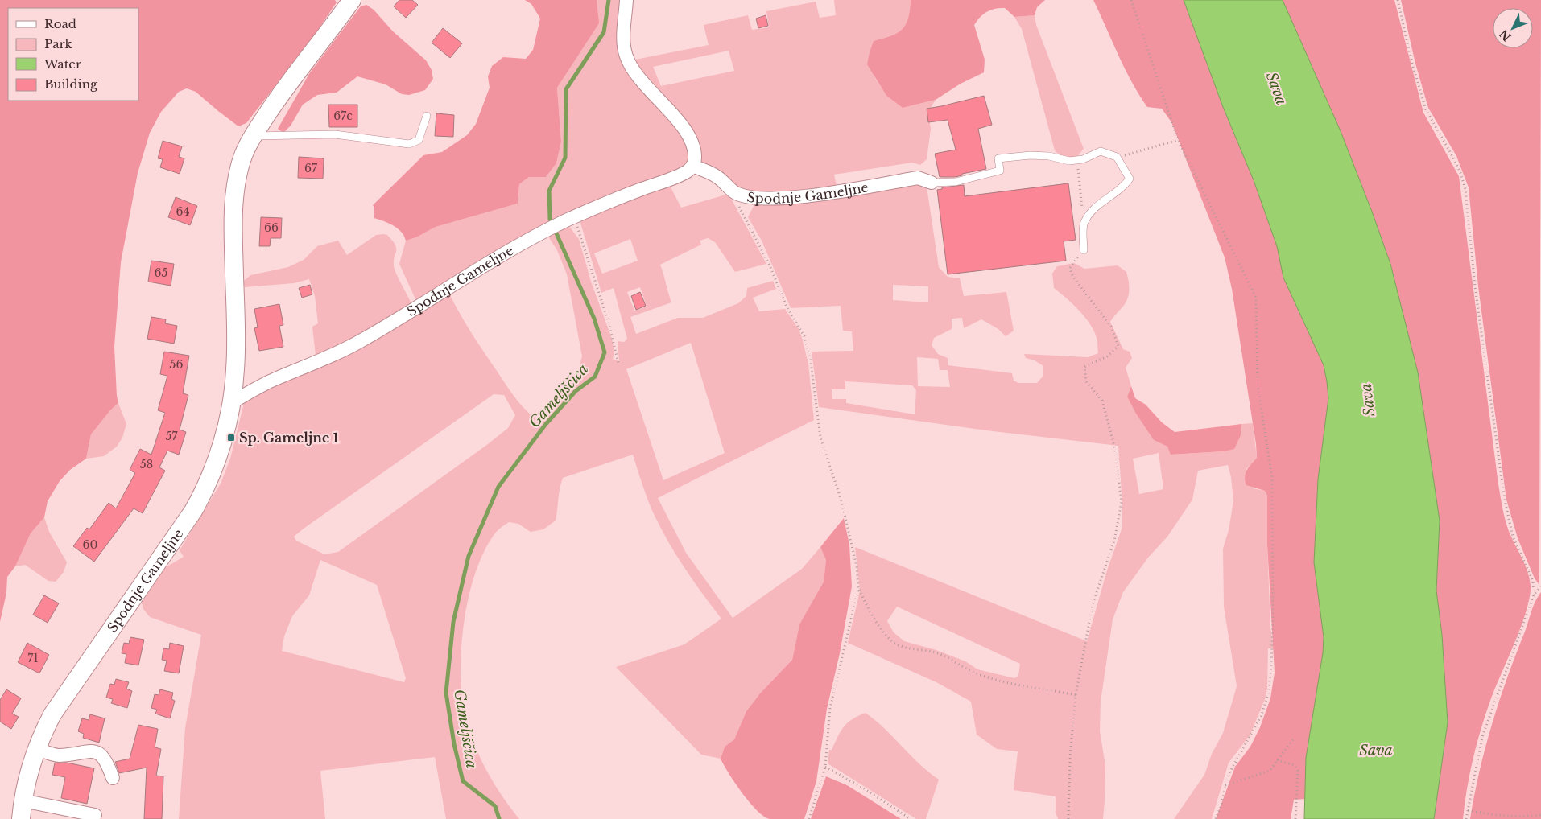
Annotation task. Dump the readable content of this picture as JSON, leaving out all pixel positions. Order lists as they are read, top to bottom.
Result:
{
  "streets": {
    "street": ["Spodnje Gameljne"]
  },
  "water": ["Sava", "Gameljščica"],
  "places": {
    "transit": ["Sp. Gameljne 1"]
  },
  "house_numbers": [
    "67c",
    "67",
    "64",
    "66",
    "65",
    "56",
    "57",
    "58",
    "60",
    "71"
  ],
  "legend": [
    "Road",
    "Park",
    "Water",
    "Building"
  ],
  "north": "bottom left"
}
